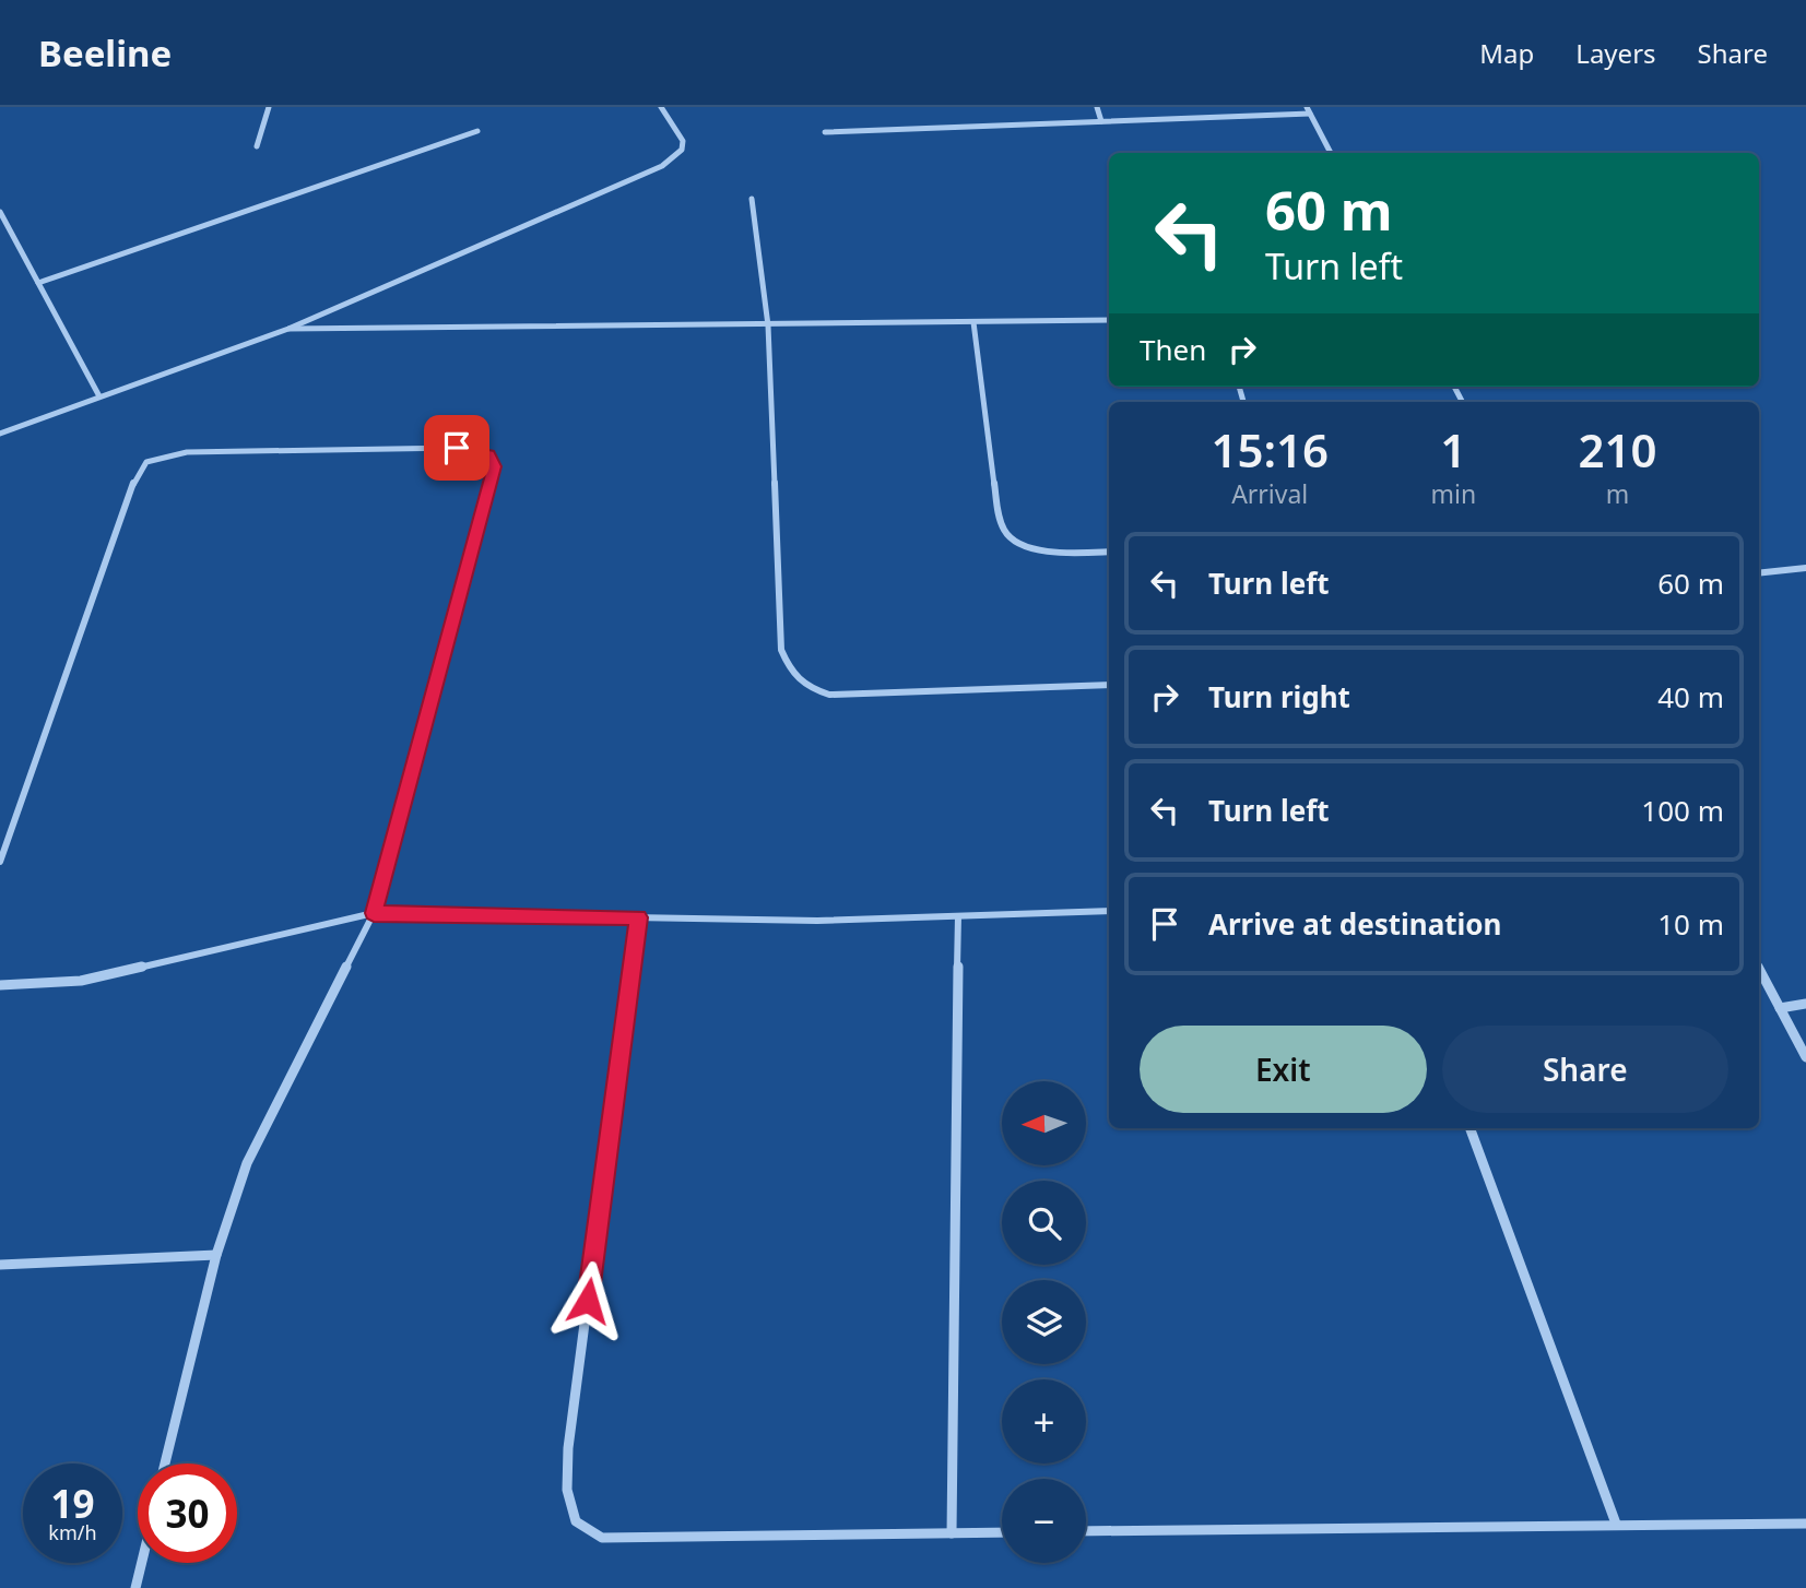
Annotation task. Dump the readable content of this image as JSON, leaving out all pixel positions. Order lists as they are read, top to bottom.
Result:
{
  "north": "left",
  "page": {
    "header": "Beeline",
    "nav": ["Map", "Layers", "Share"],
    "turn": ["60 m", "Turn left"],
    "then": "Then",
    "eta": [
      "15:16",
      "Arrival",
      "1",
      "min",
      "210",
      "m"
    ],
    "list": [
      {
        "name": "Turn left",
        "value": "60 m"
      },
      {
        "name": "Turn right",
        "value": "40 m"
      },
      {
        "name": "Turn left",
        "value": "100 m"
      },
      {
        "name": "Arrive at destination",
        "value": "10 m"
      }
    ],
    "buttons": ["Exit", "Share"],
    "map_buttons": ["+", "−"],
    "speed": "19 km/h",
    "limit": "30"
  }
}
